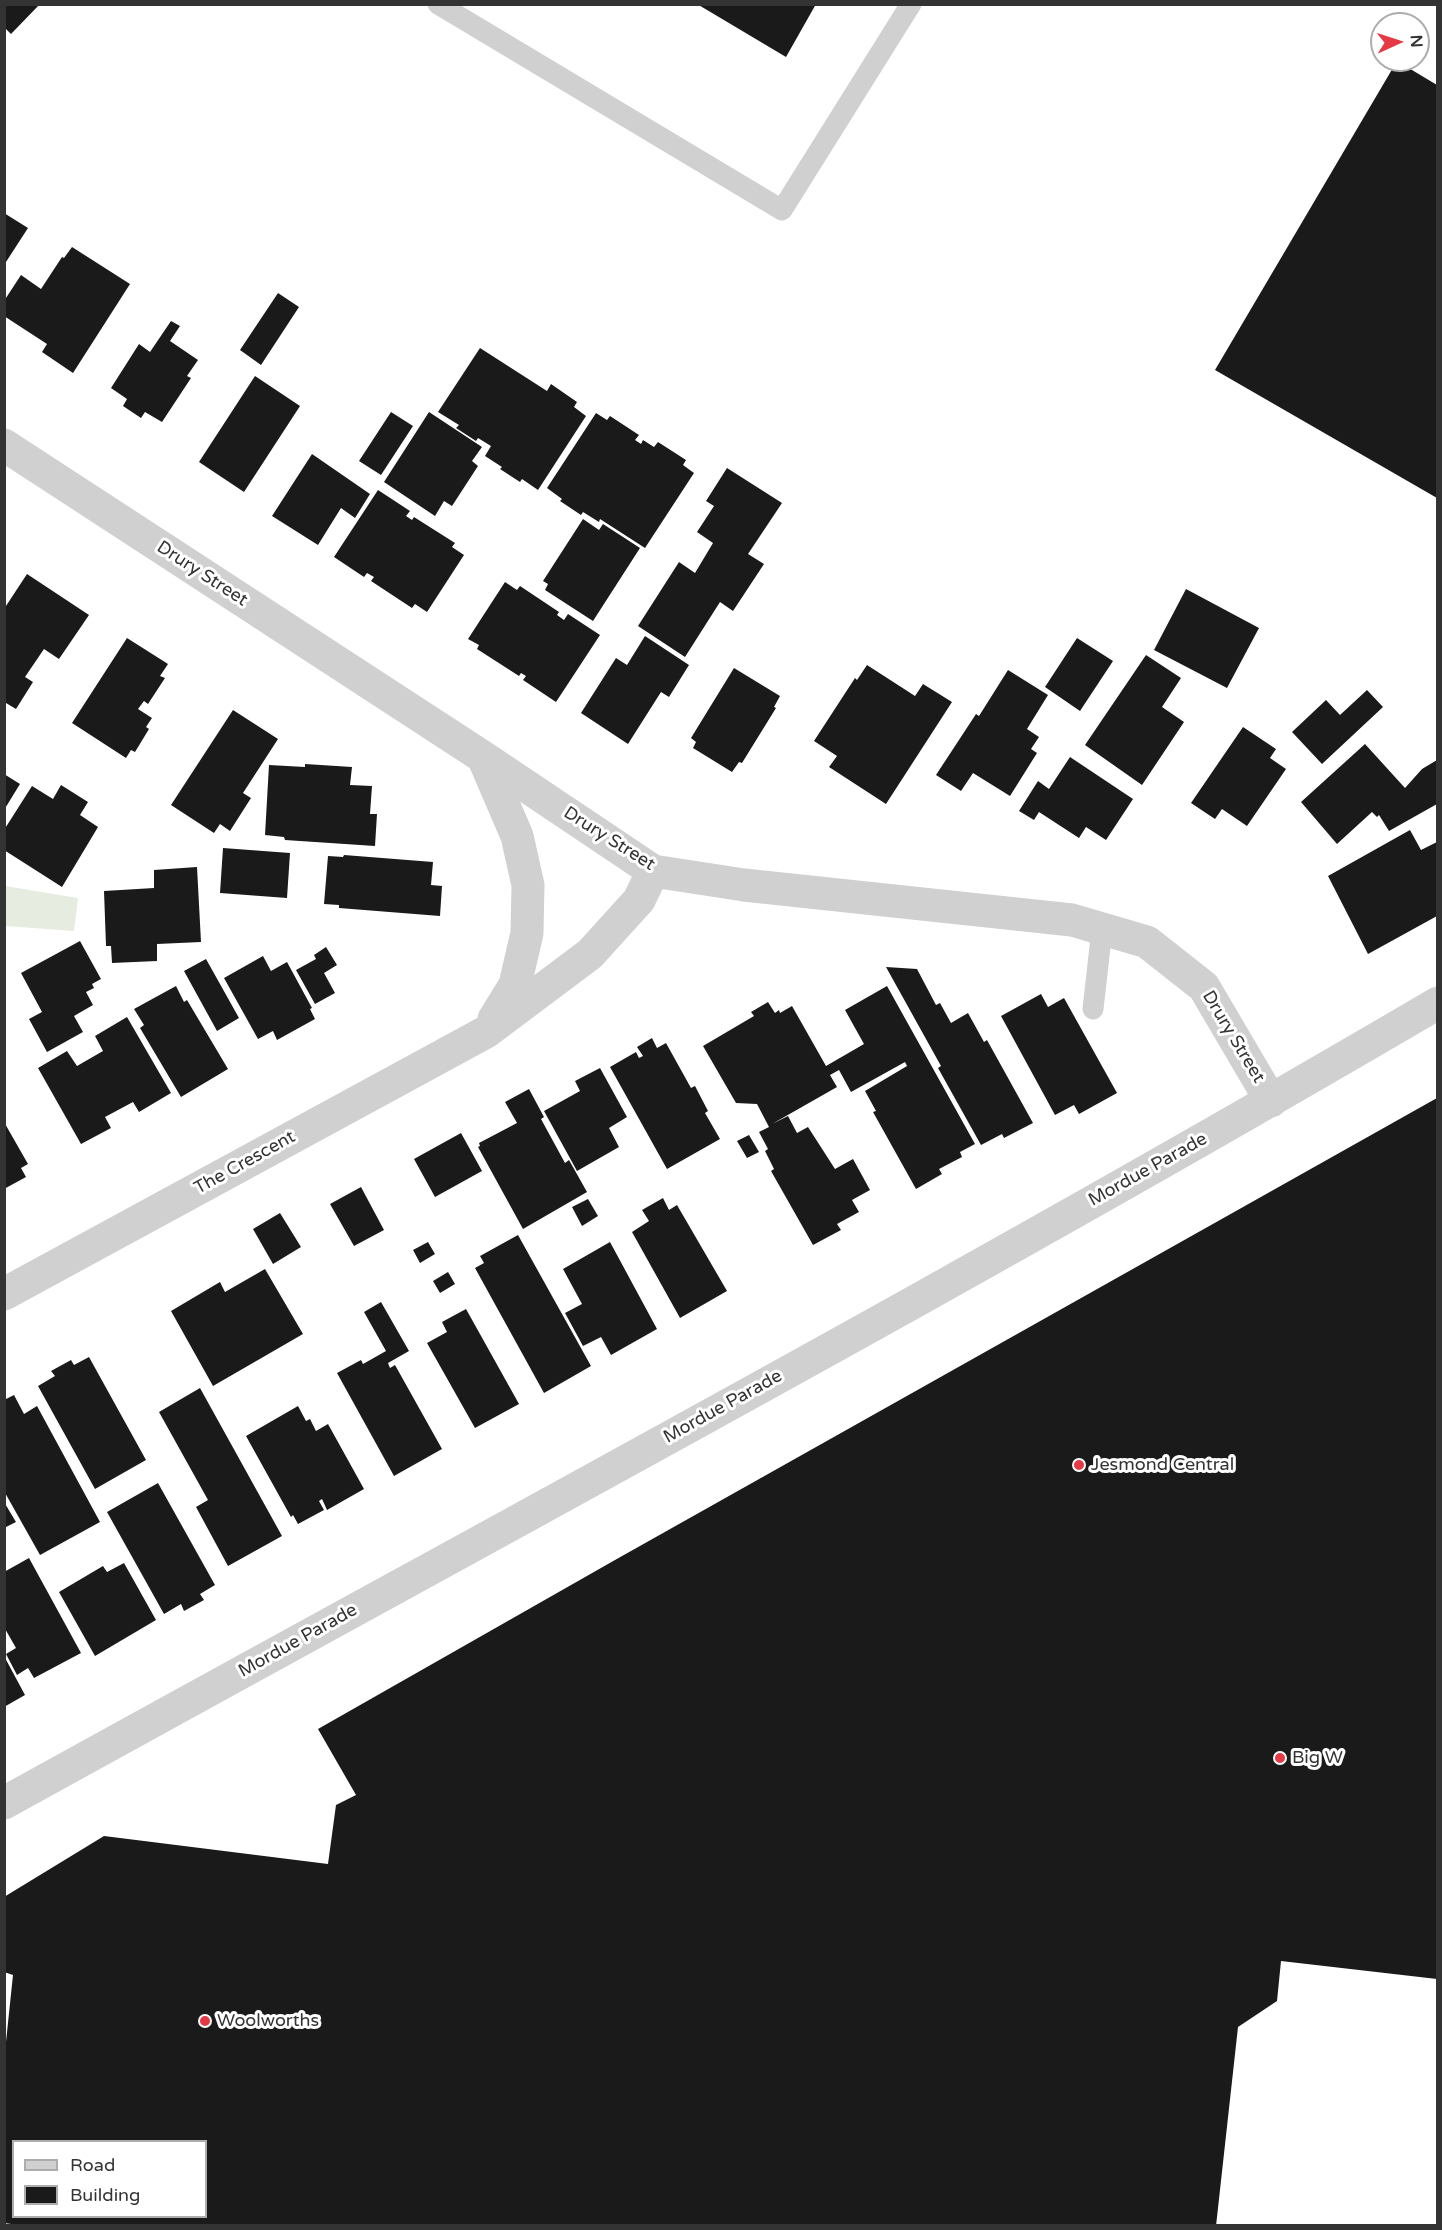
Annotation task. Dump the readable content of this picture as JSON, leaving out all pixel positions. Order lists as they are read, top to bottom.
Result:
{
  "streets": {
    "street": ["Drury Street", "The Crescent", "Mordue Parade"]
  },
  "crossings": [
    ["Drury Street", "The Crescent"],
    ["Drury Street", "Mordue Parade"]
  ],
  "places": ["Jesmond Central", "Big W", "Woolworths"],
  "legend": ["Road", "Building"],
  "north": "right"
}
